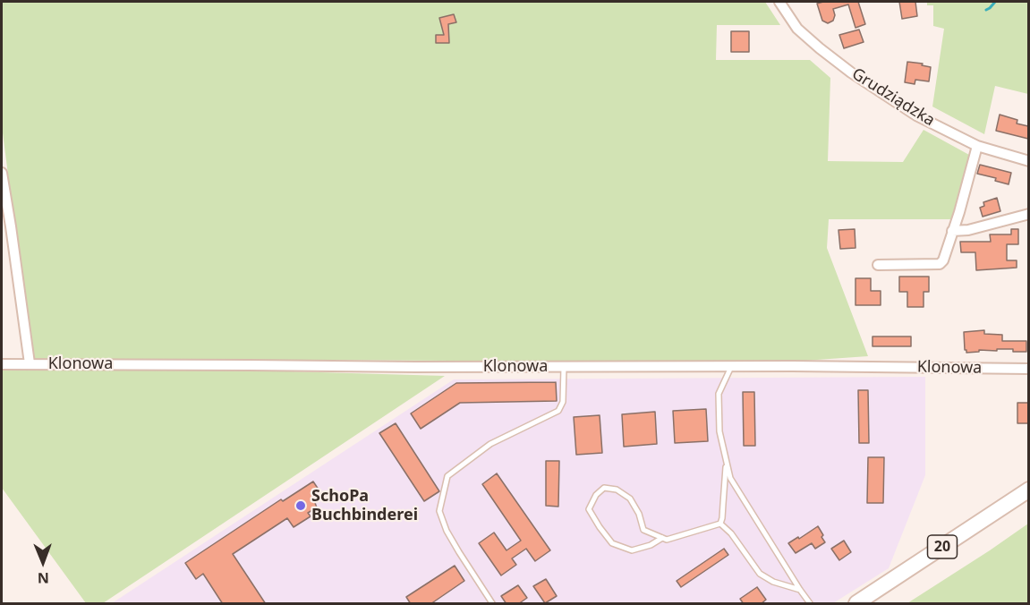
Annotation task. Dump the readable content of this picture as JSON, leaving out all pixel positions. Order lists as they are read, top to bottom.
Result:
{
  "streets": {
    "main road": ["20"],
    "street": ["Grudziądzka", "Klonowa"]
  },
  "places": ["SchoPa Buchbinderei"],
  "north": "bottom"
}
